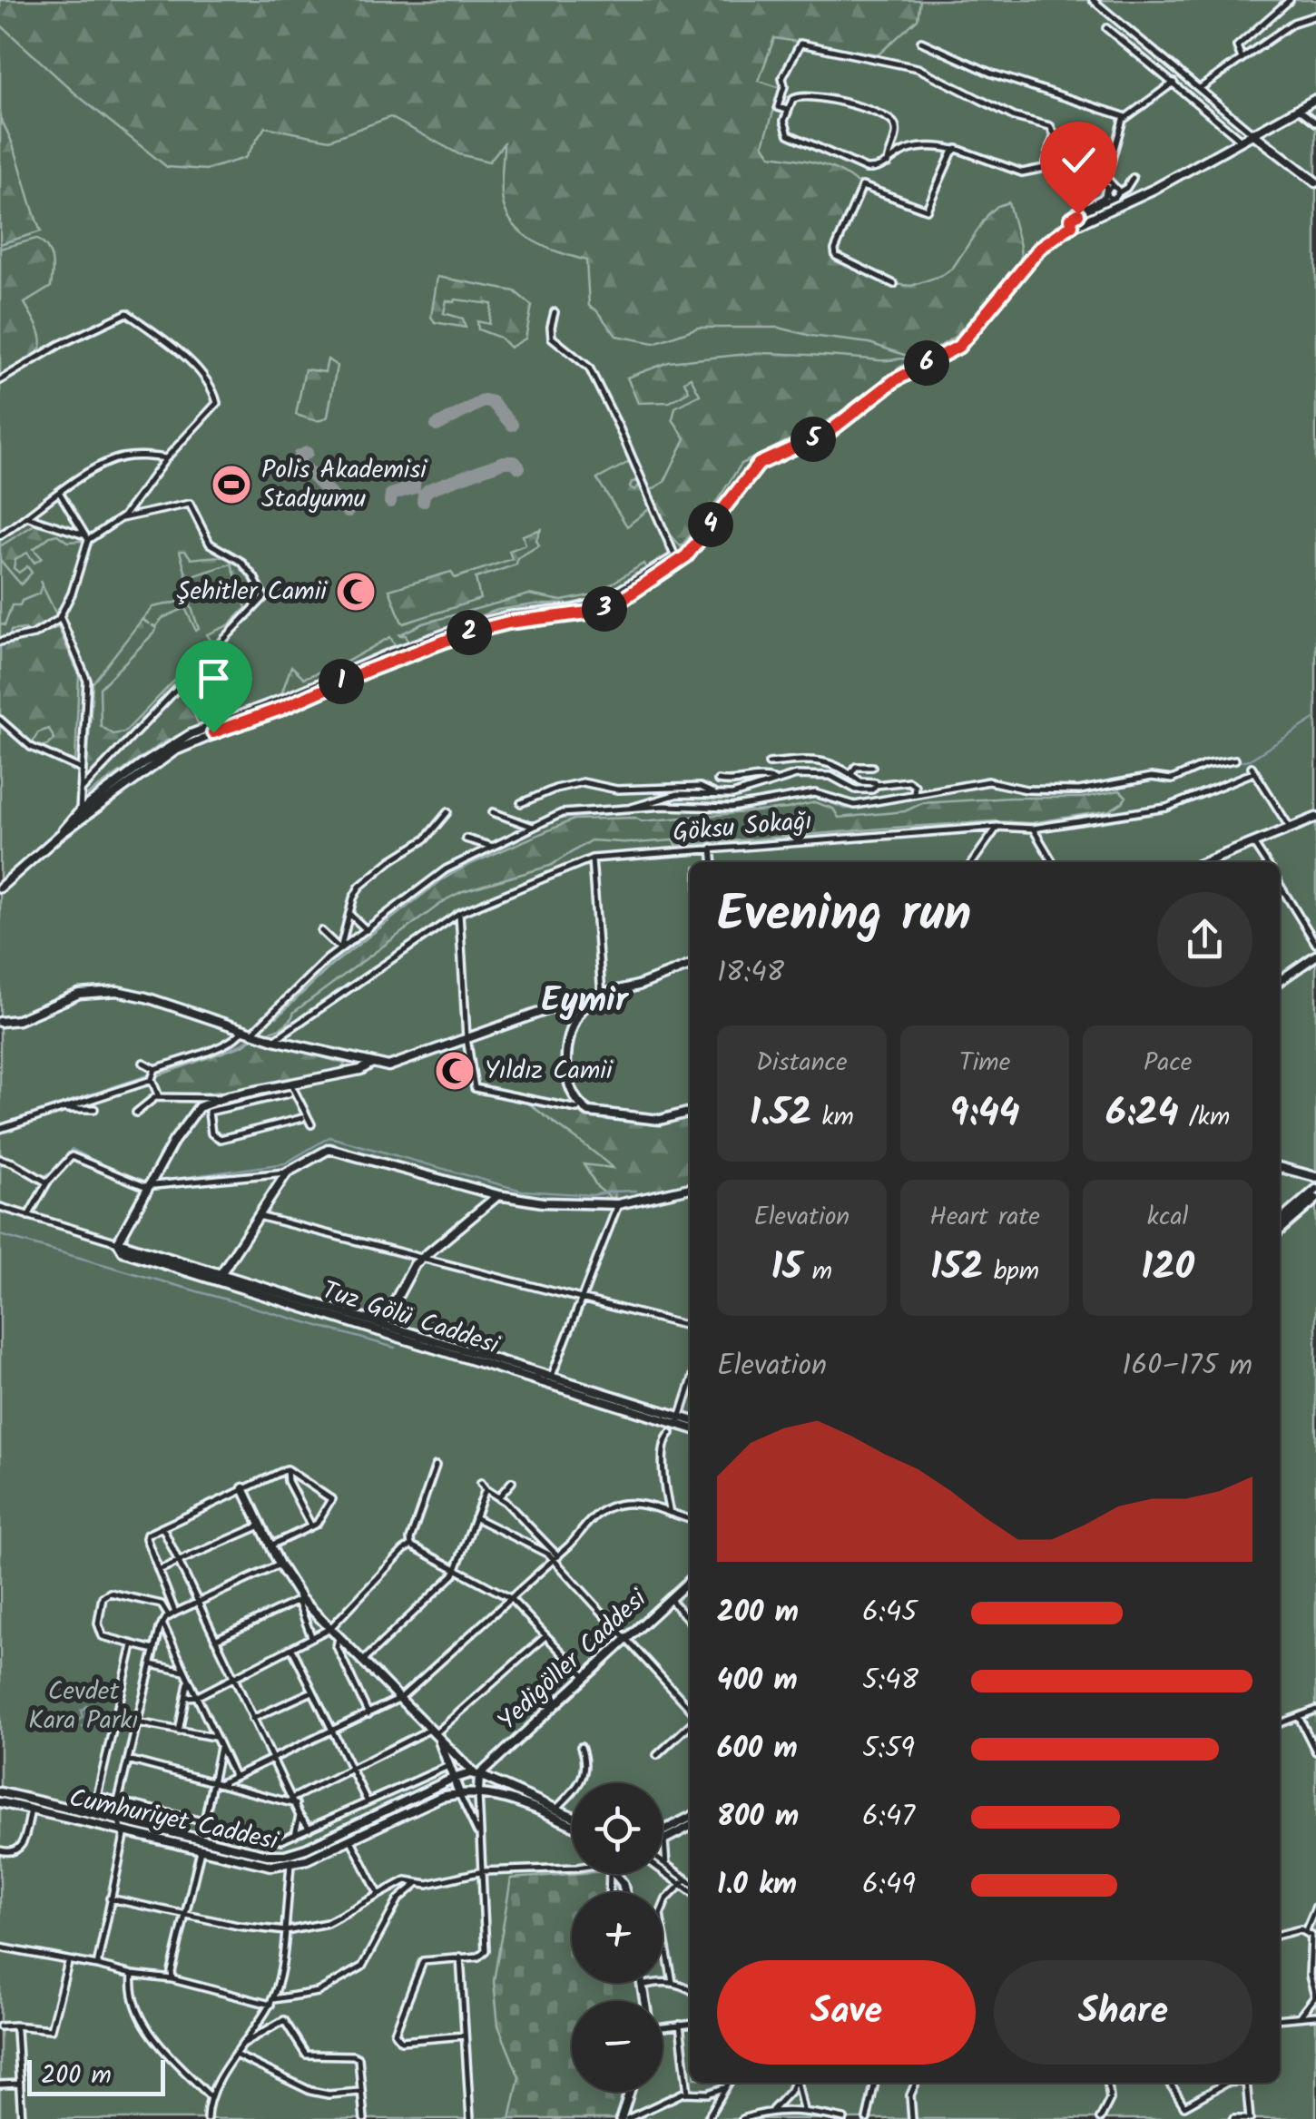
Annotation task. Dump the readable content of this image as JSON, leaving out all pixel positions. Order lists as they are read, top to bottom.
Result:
{
  "streets": {
    "street": [
      "Göksu Sokağı",
      "Tuz Gölü Caddesi",
      "Yedigöller Caddesi",
      "Cumhuriyet Caddesi"
    ]
  },
  "crossings": [
    ["Yedigöller Caddesi", "Cumhuriyet Caddesi"]
  ],
  "districts": ["Eymir"],
  "parks": ["Cevdet Kara Parkı"],
  "places": {
    "sports": ["Polis Akademisi Stadyumu"],
    "mosque": ["Şehitler Camii", "Yıldız Camii"]
  },
  "scale_bar": "200 m",
  "page": {
    "pins": [
      "6",
      "5",
      "4",
      "3",
      "2",
      "1"
    ],
    "heading": ["Evening run", "18:48"],
    "stats": [
      ["Distance", "1.52 km"],
      ["Time", "9:44"],
      ["Pace", "6:24 /km"],
      ["Elevation", "15 m"],
      ["Heart rate", "152 bpm"],
      ["kcal", "120"]
    ],
    "chart": ["Elevation", "160–175 m"],
    "list": [
      {
        "name": "200 m",
        "note": "6:45"
      },
      {
        "name": "400 m",
        "note": "5:48"
      },
      {
        "name": "600 m",
        "note": "5:59"
      },
      {
        "name": "800 m",
        "note": "6:47"
      },
      {
        "name": "1.0 km",
        "note": "6:49"
      }
    ],
    "map_buttons": ["+", "−"],
    "buttons": ["Save", "Share"],
    "scale": "200 m"
  }
}
